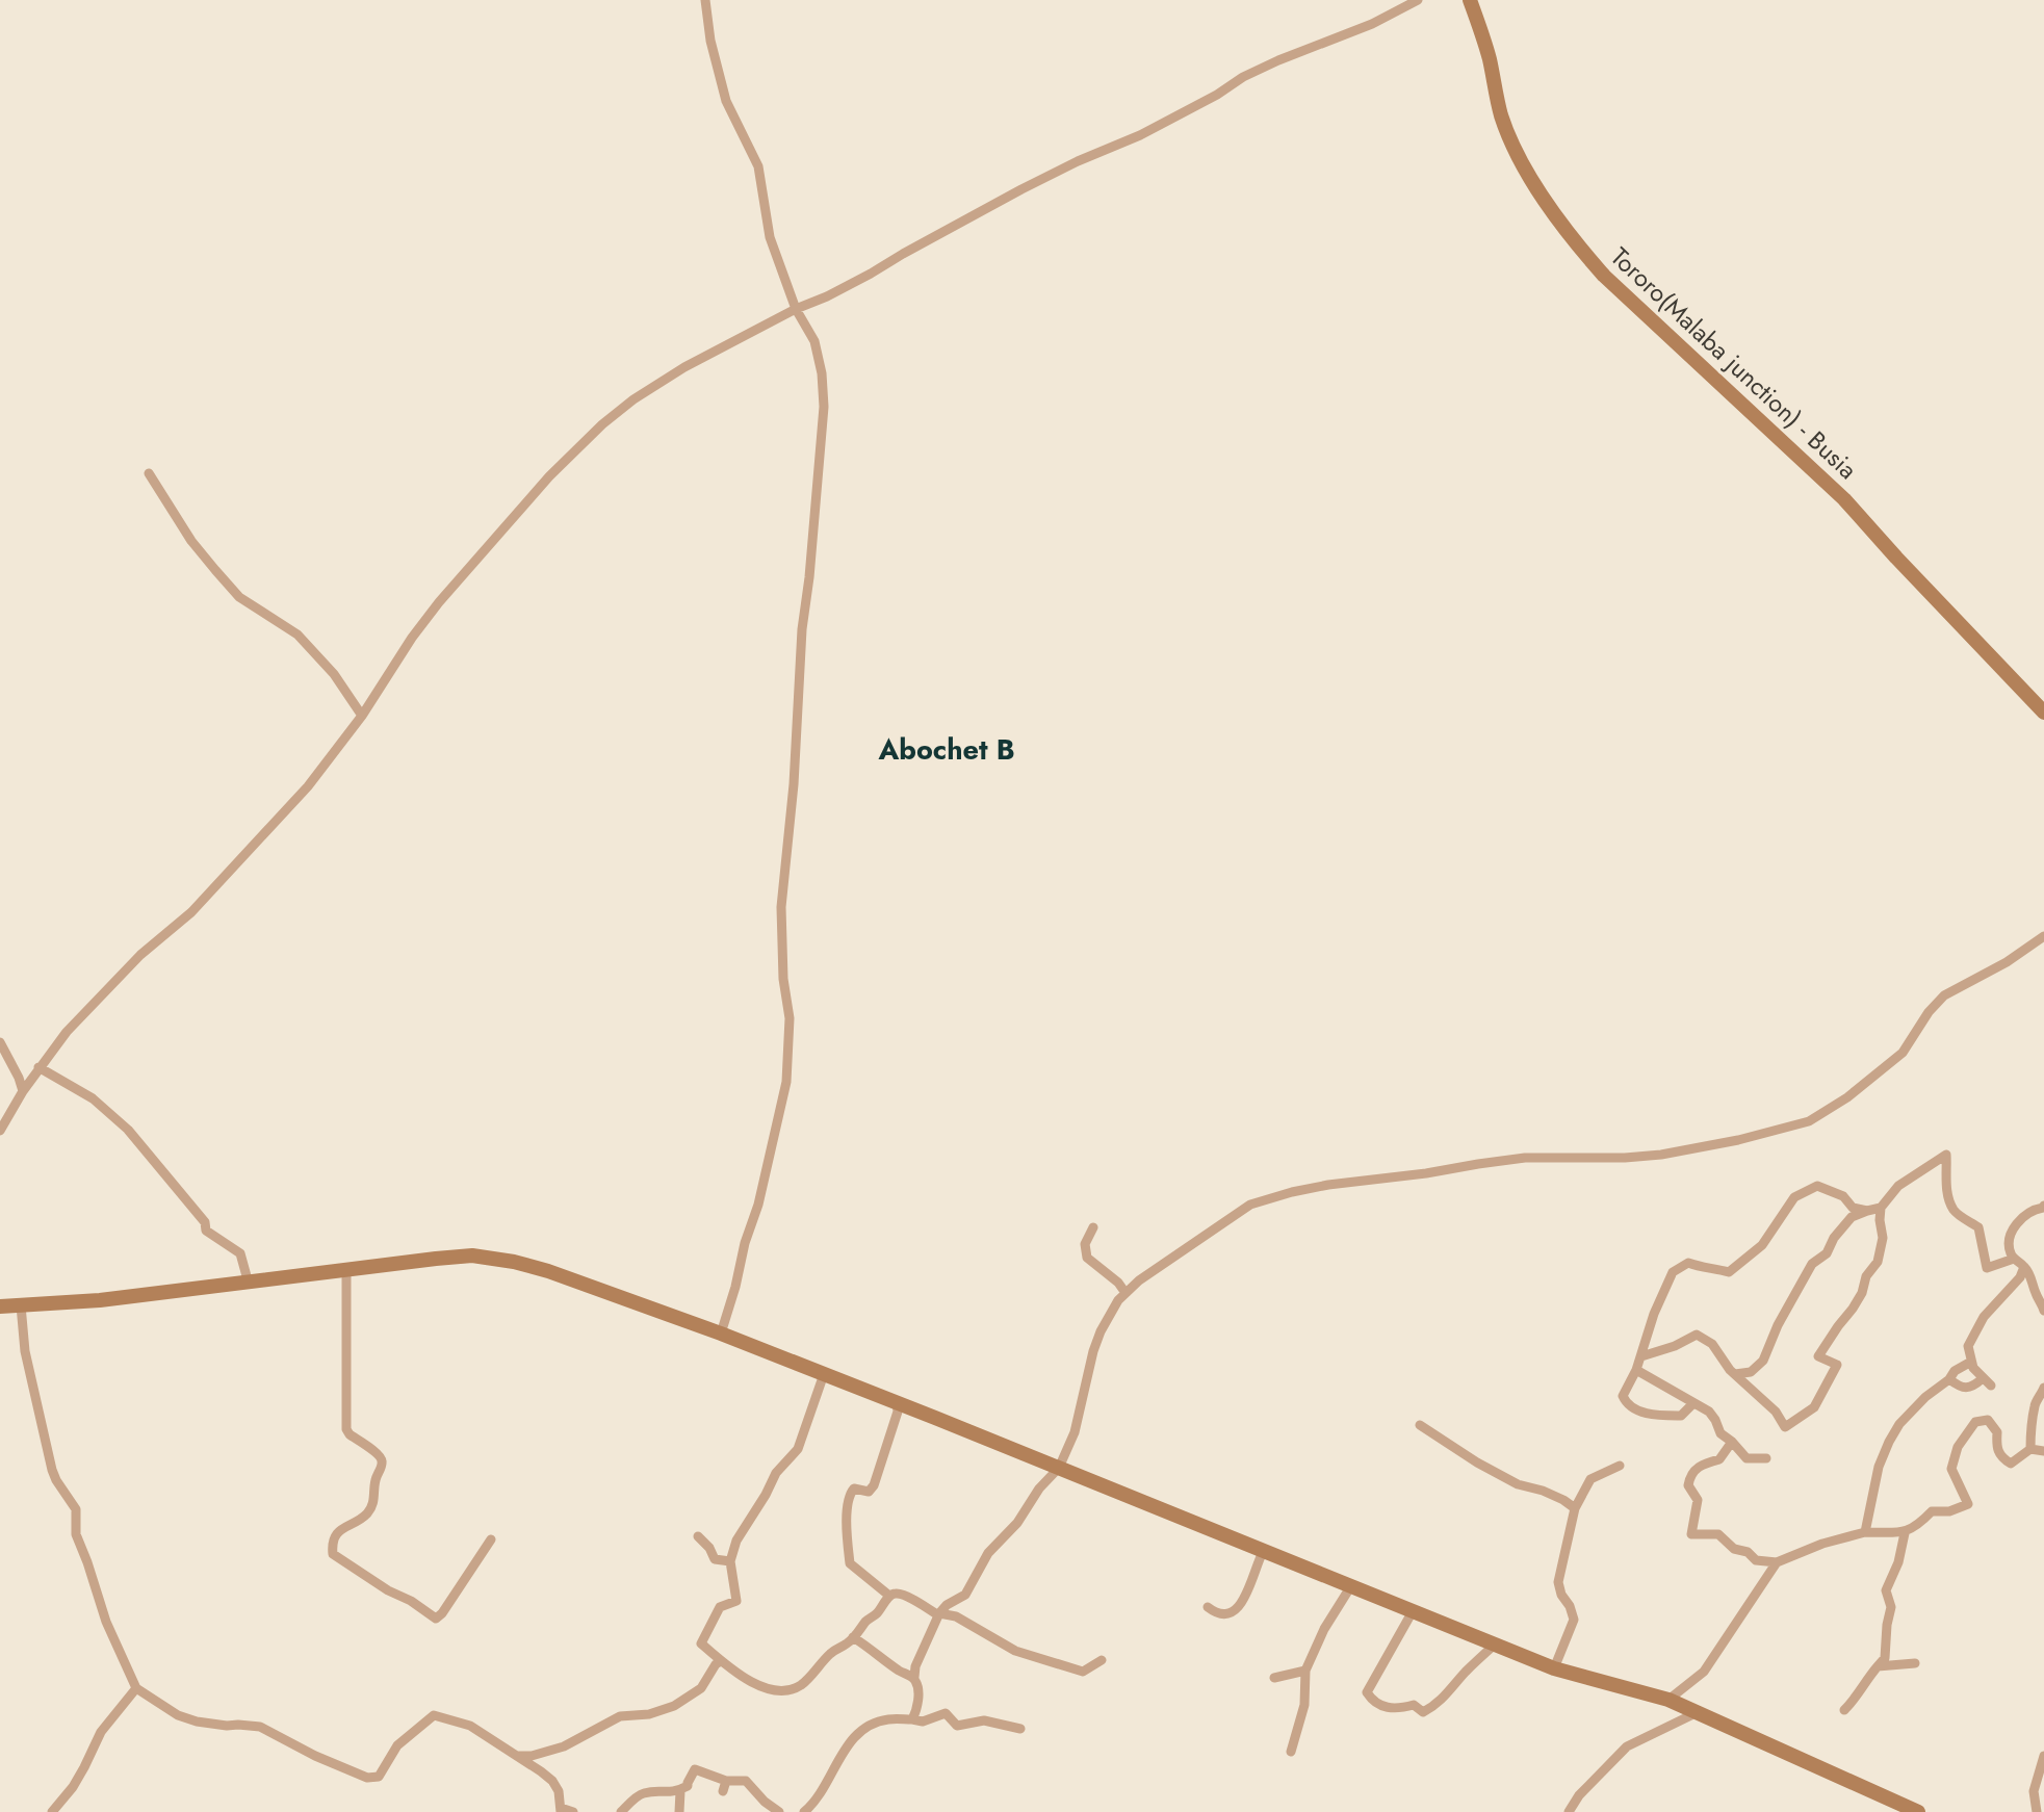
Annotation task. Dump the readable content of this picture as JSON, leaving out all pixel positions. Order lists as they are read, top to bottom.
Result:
{
  "streets": {
    "main road": ["Tororo(Malaba junction) - Busia"]
  },
  "districts": ["Abochet B"]
}
